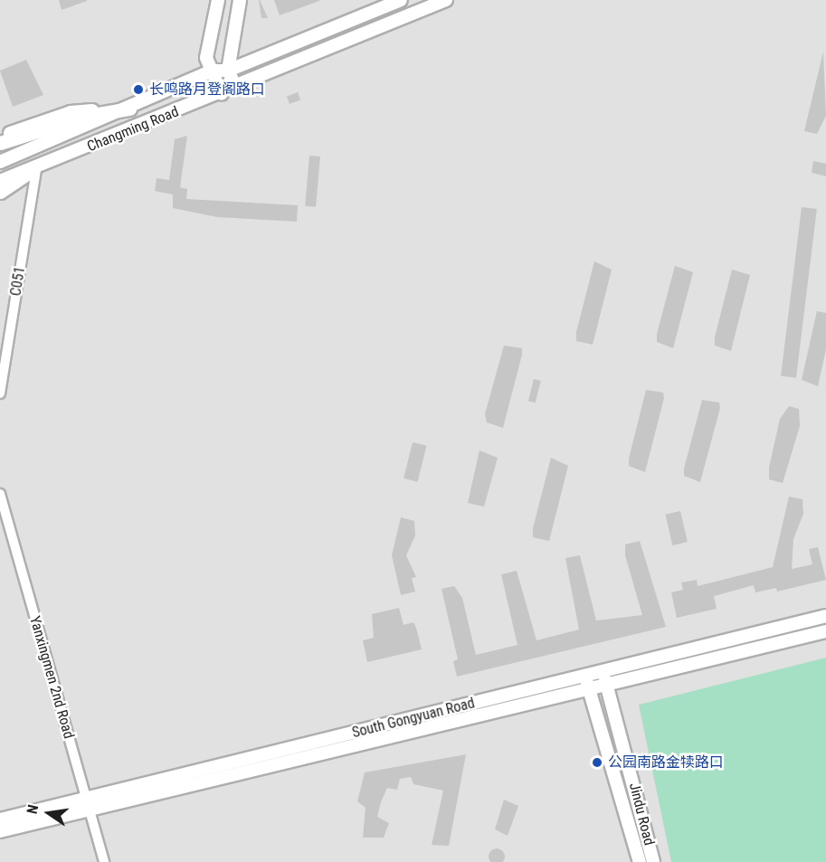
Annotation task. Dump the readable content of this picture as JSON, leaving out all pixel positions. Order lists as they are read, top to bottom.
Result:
{
  "streets": {
    "main road": ["Changming Road", "South Gongyuan Road", "Jindu Road"],
    "street": ["C051", "Yanxingmen 2nd Road"]
  },
  "crossings": [
    ["Changming Road", "C051"],
    ["Yanxingmen 2nd Road", "South Gongyuan Road"],
    ["South Gongyuan Road", "Jindu Road"]
  ],
  "places": ["长鸣路月登阁路口", "公园南路金犊路口"],
  "north": "left"
}
